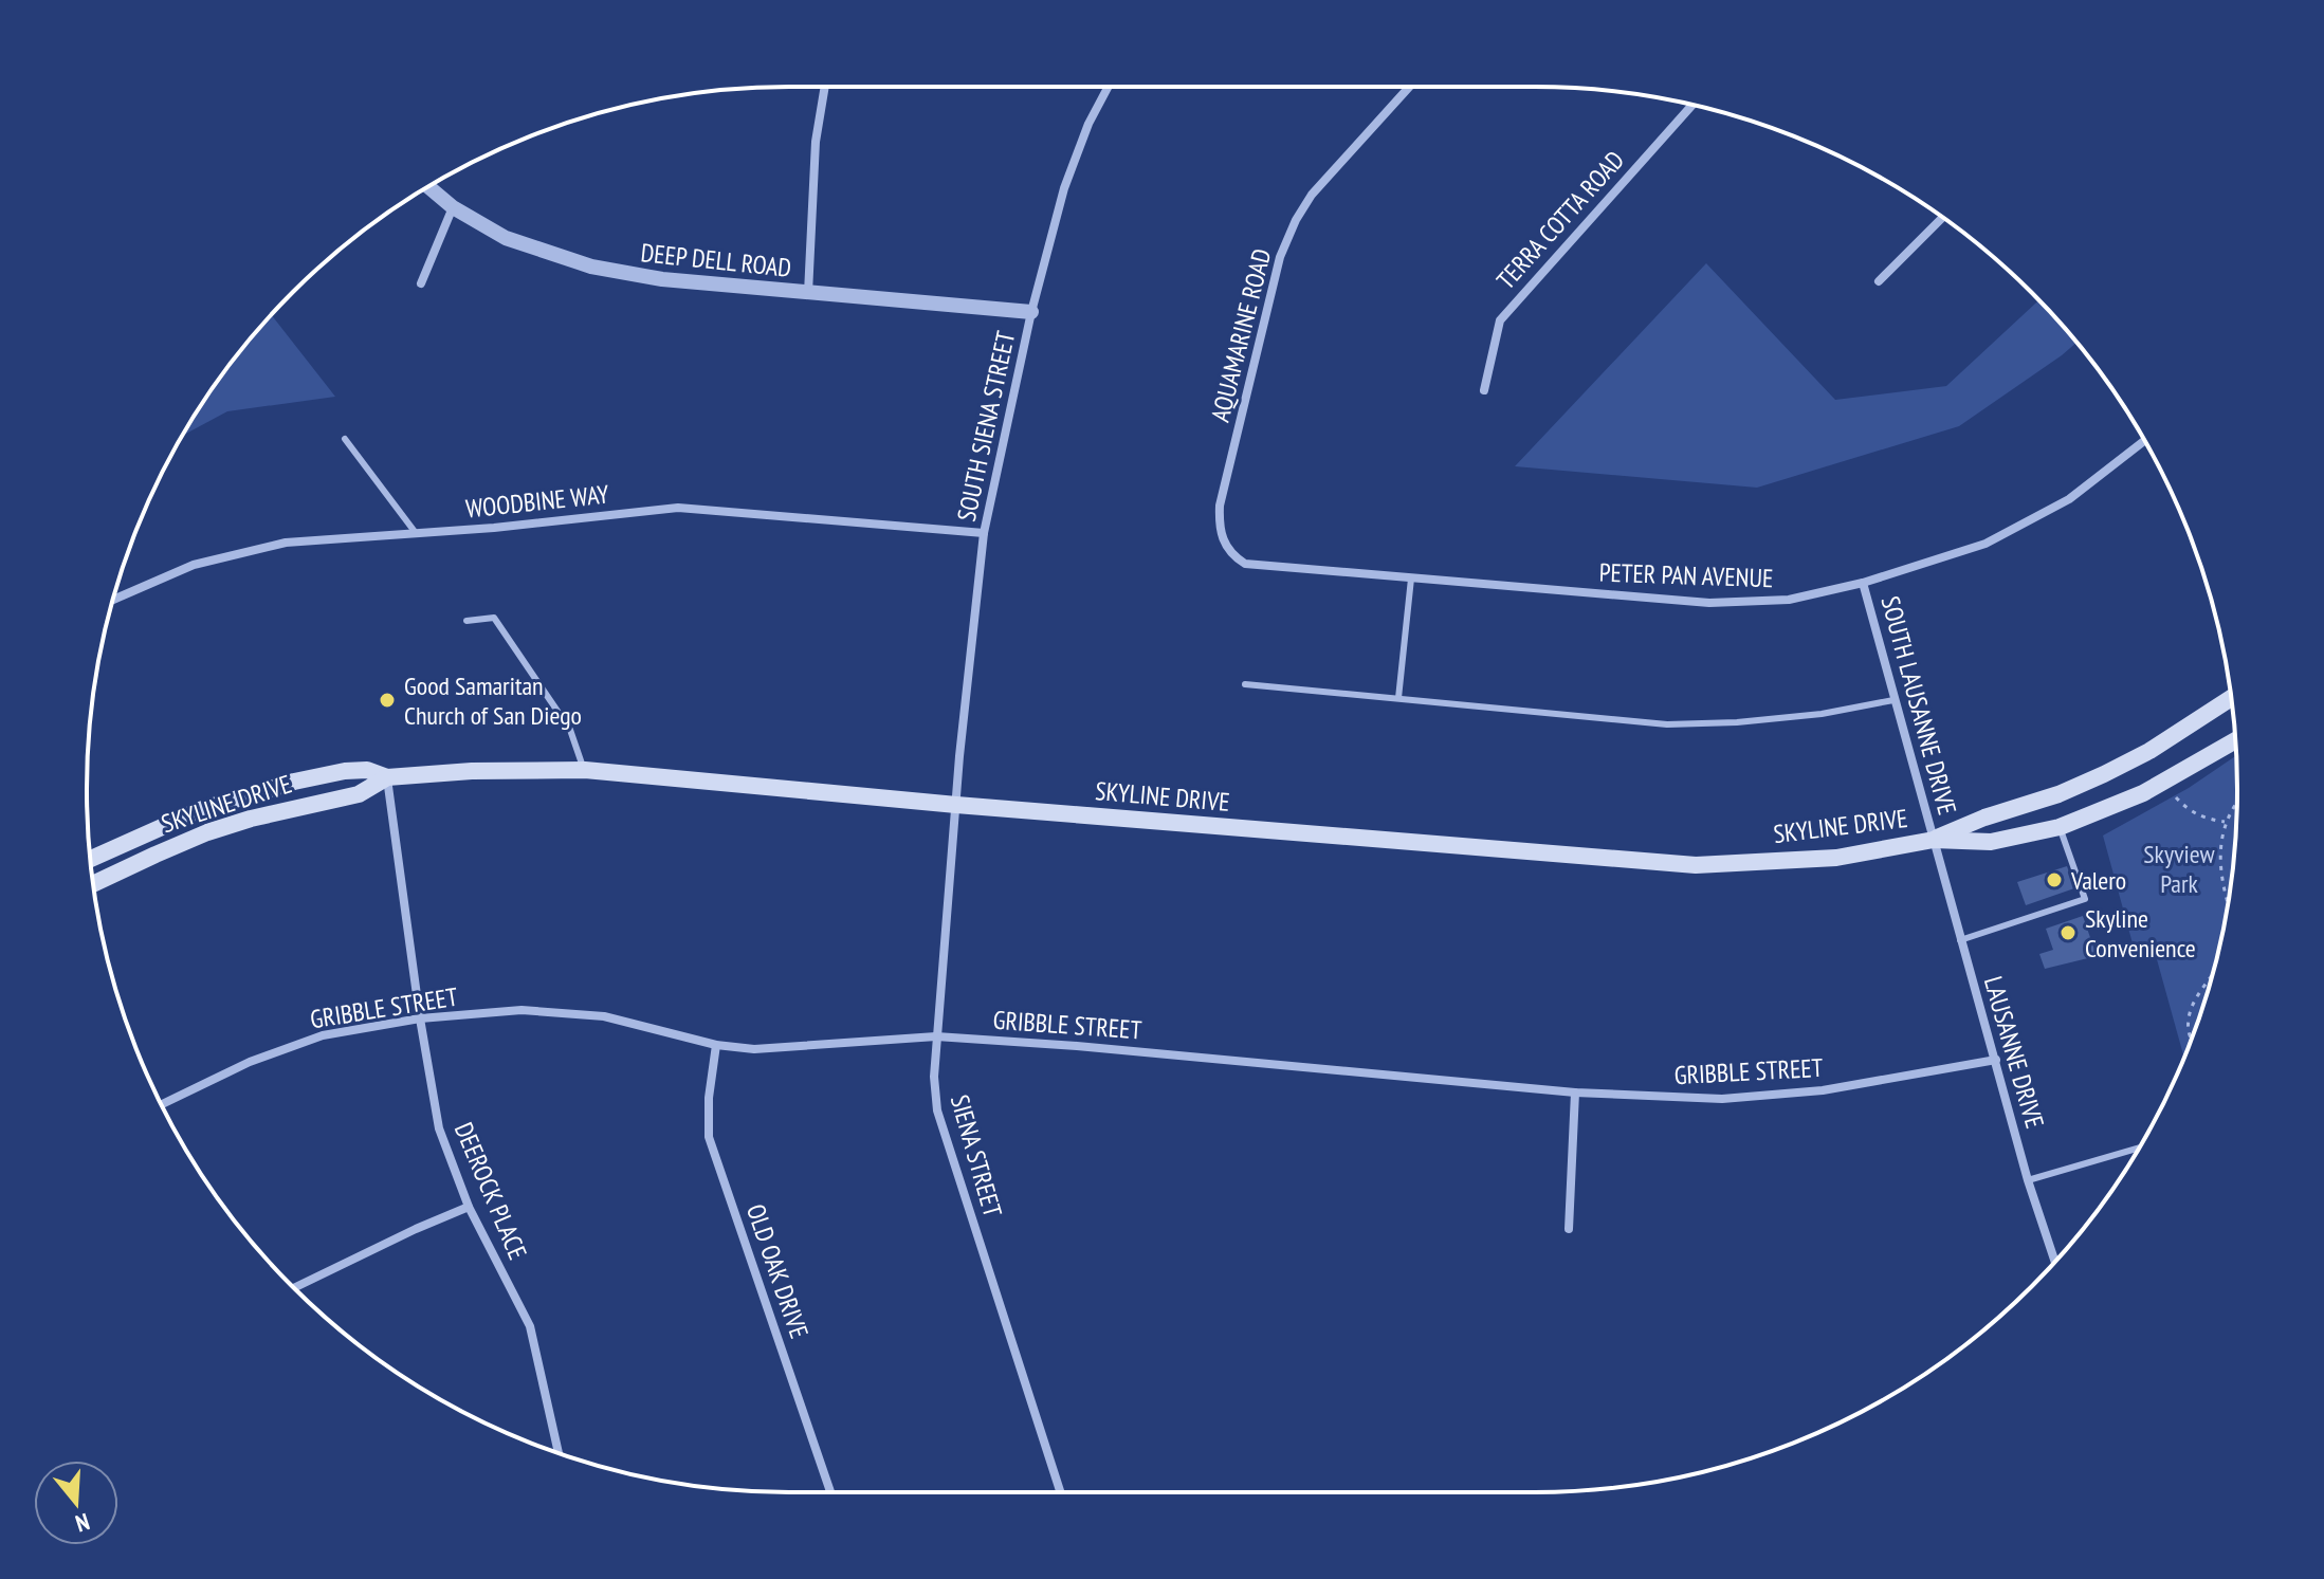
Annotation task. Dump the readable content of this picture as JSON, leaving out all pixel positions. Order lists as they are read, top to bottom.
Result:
{
  "streets": {
    "main road": ["SKYLINE DRIVE"],
    "street": [
      "TERRA COTTA ROAD",
      "DEEP DELL ROAD",
      "AQUAMARINE ROAD",
      "SOUTH SIENA STREET",
      "WOODBINE WAY",
      "PETER PAN AVENUE",
      "SOUTH LAUSANNE DRIVE",
      "GRIBBLE STREET",
      "LAUSANNE DRIVE",
      "SIENA STREET",
      "DEEROCK PLACE",
      "OLD OAK DRIVE"
    ]
  },
  "crossings": [
    ["DEEP DELL ROAD", "SOUTH SIENA STREET"],
    ["AQUAMARINE ROAD", "PETER PAN AVENUE"],
    ["SOUTH SIENA STREET", "WOODBINE WAY"],
    ["SOUTH SIENA STREET", "SKYLINE DRIVE"],
    ["SOUTH SIENA STREET", "SIENA STREET"],
    ["PETER PAN AVENUE", "SOUTH LAUSANNE DRIVE"],
    ["SOUTH LAUSANNE DRIVE", "SKYLINE DRIVE"],
    ["SOUTH LAUSANNE DRIVE", "LAUSANNE DRIVE"],
    ["SKYLINE DRIVE", "LAUSANNE DRIVE"],
    ["SKYLINE DRIVE", "SIENA STREET"],
    ["SKYLINE DRIVE", "DEEROCK PLACE"],
    ["GRIBBLE STREET", "LAUSANNE DRIVE"],
    ["GRIBBLE STREET", "SIENA STREET"],
    ["GRIBBLE STREET", "DEEROCK PLACE"],
    ["GRIBBLE STREET", "OLD OAK DRIVE"]
  ],
  "parks": ["Skyview Park"],
  "places": ["Good Samaritan Church of San Diego", "Valero", "Skyline Convenience"],
  "north": "bottom"
}
